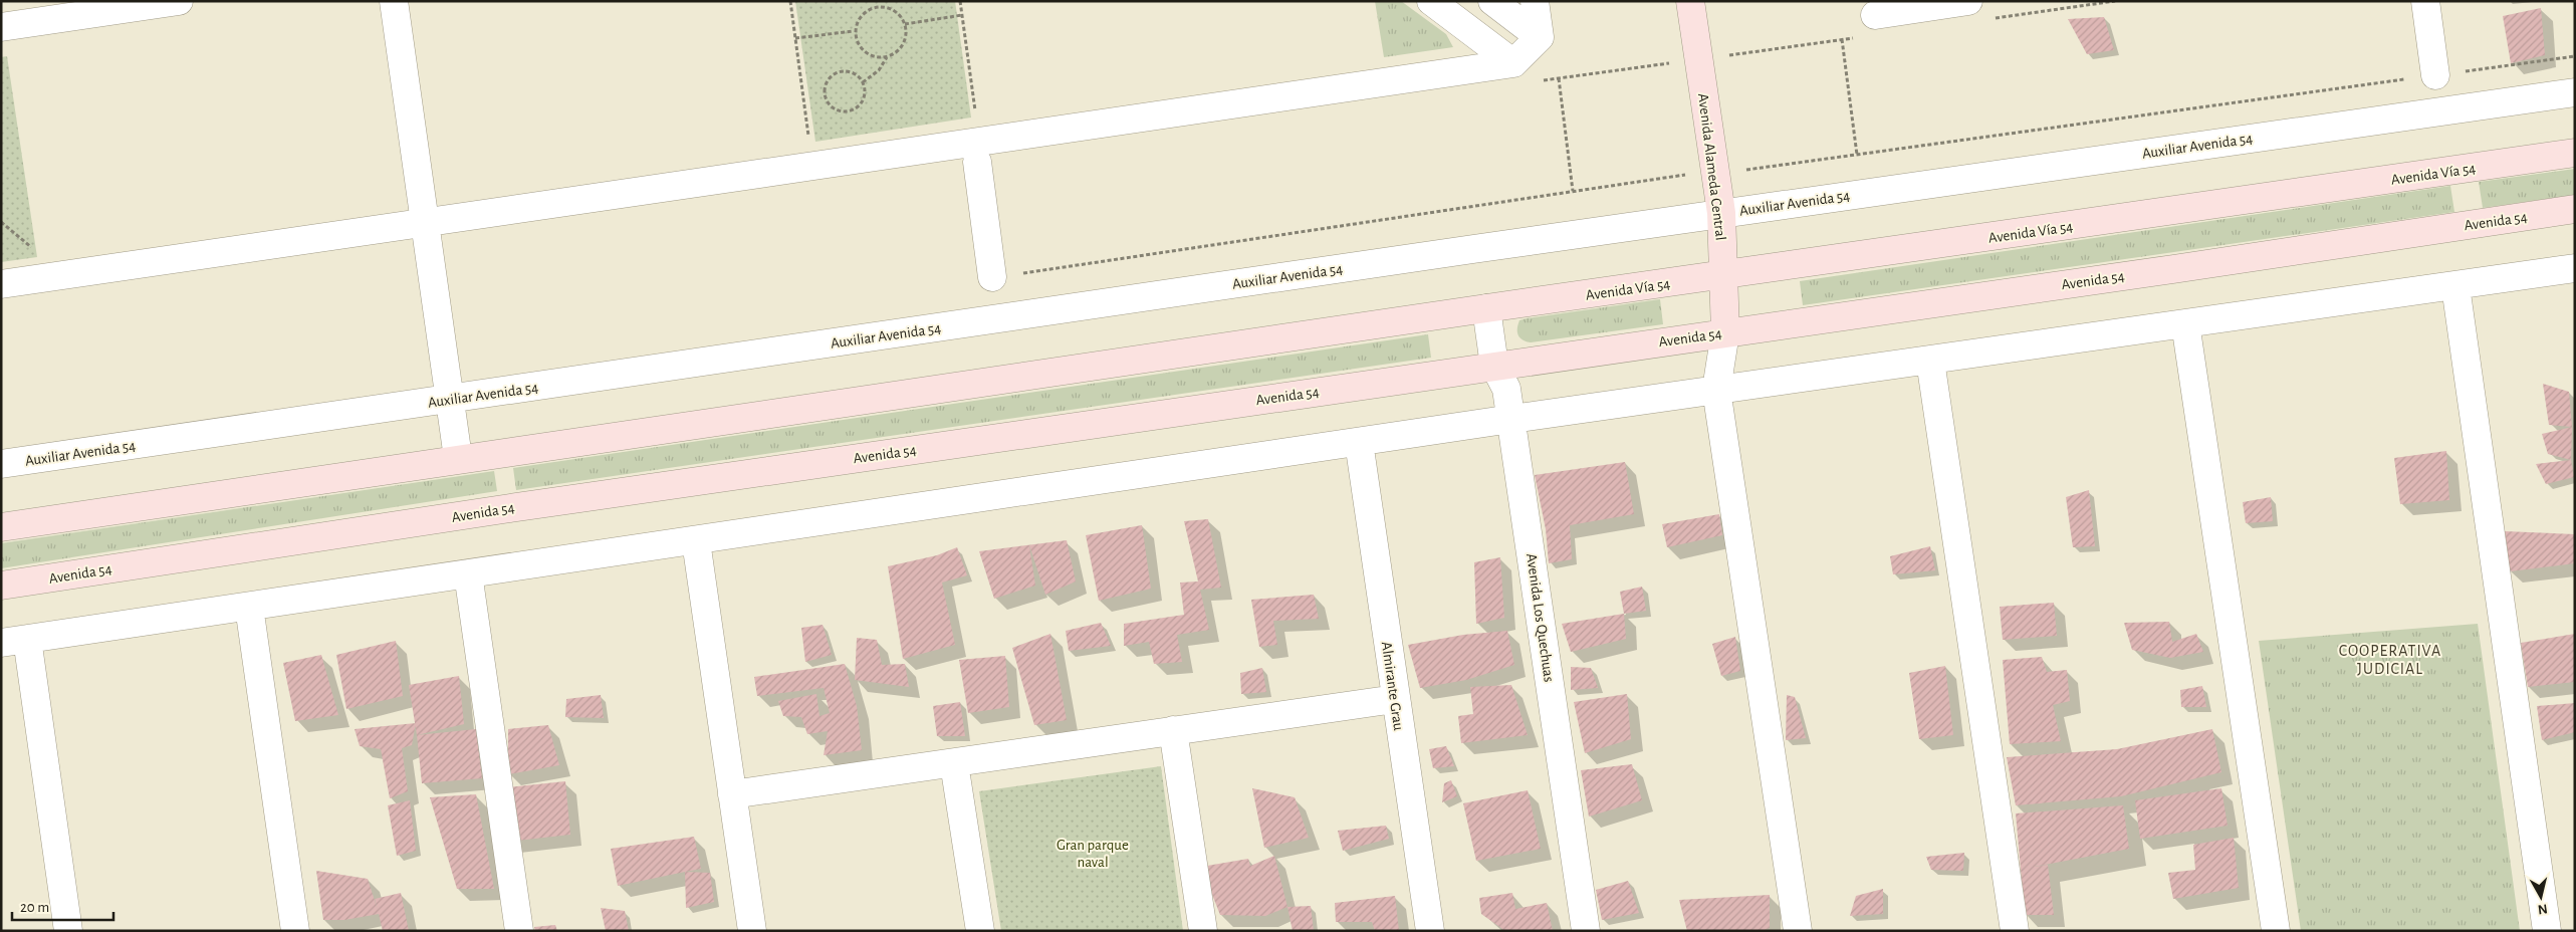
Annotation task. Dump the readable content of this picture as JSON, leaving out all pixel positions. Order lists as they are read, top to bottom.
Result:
{
  "streets": {
    "main road": ["Avenida Alameda Central", "Avenida Vía 54", "Avenida 54"],
    "street": ["Auxiliar Avenida 54", "Avenida Los Quechuas", "Almirante Grau"]
  },
  "crossings": [
    ["Auxiliar Avenida 54", "Avenida Alameda Central"],
    ["Avenida Alameda Central", "Avenida Vía 54"],
    ["Avenida Alameda Central", "Avenida 54"],
    ["Avenida Vía 54", "Avenida Los Quechuas"],
    ["Avenida 54", "Avenida Los Quechuas"]
  ],
  "districts": ["COOPERATIVA JUDICIAL"],
  "parks": ["Gran parque naval"],
  "scale_bar": "20 m",
  "north": "bottom"
}
